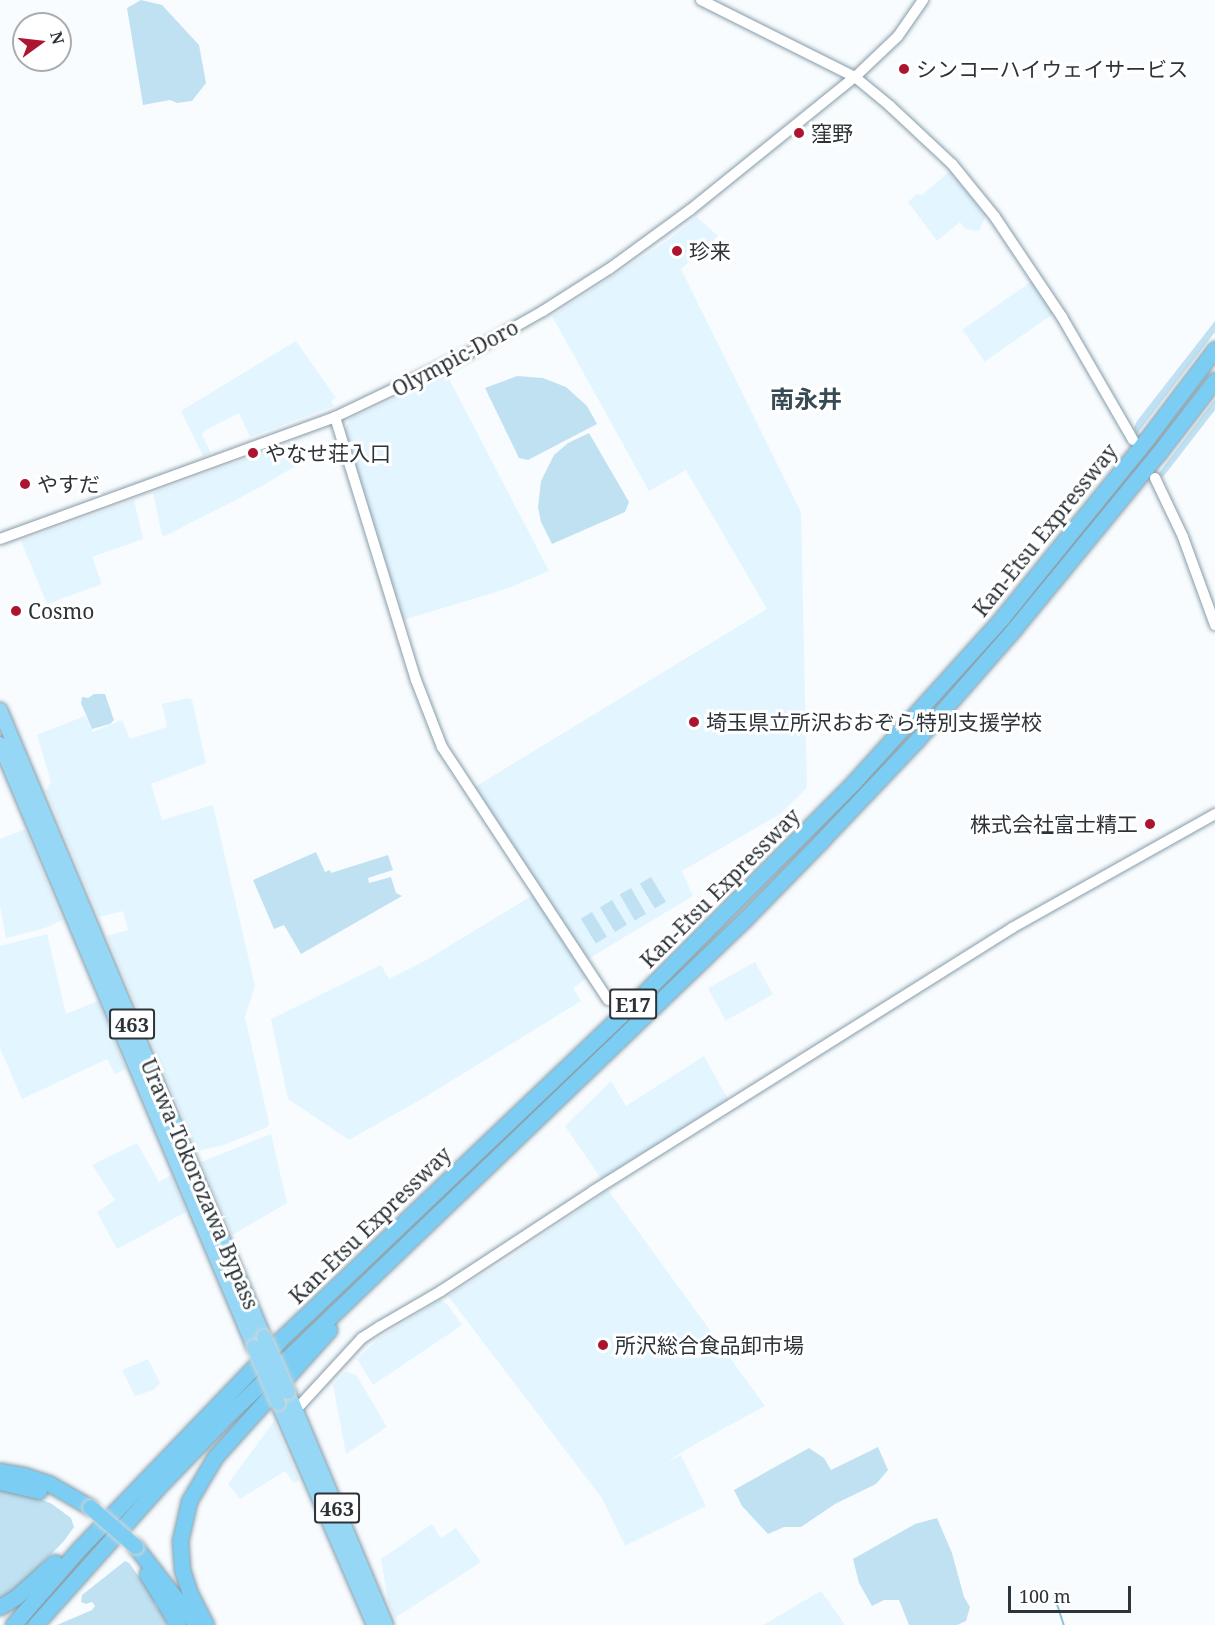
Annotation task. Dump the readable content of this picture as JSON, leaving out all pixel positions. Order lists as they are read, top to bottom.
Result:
{
  "streets": {
    "highway": [
      "Kan-Etsu Expressway",
      "E17",
      "463",
      "Urawa-Tokorozawa Bypass"
    ],
    "street": ["Olympic-Doro"]
  },
  "districts": ["南永井"],
  "places": [
    "シンコーハイウェイサービス",
    "窪野",
    "珍来",
    "やなせ荘入口",
    "やすだ",
    "Cosmo",
    "埼玉県立所沢おおぞら特別支援学校",
    "株式会社富士精工",
    "所沢総合食品卸市場"
  ],
  "scale_bar": "100 m",
  "north": "right"
}
